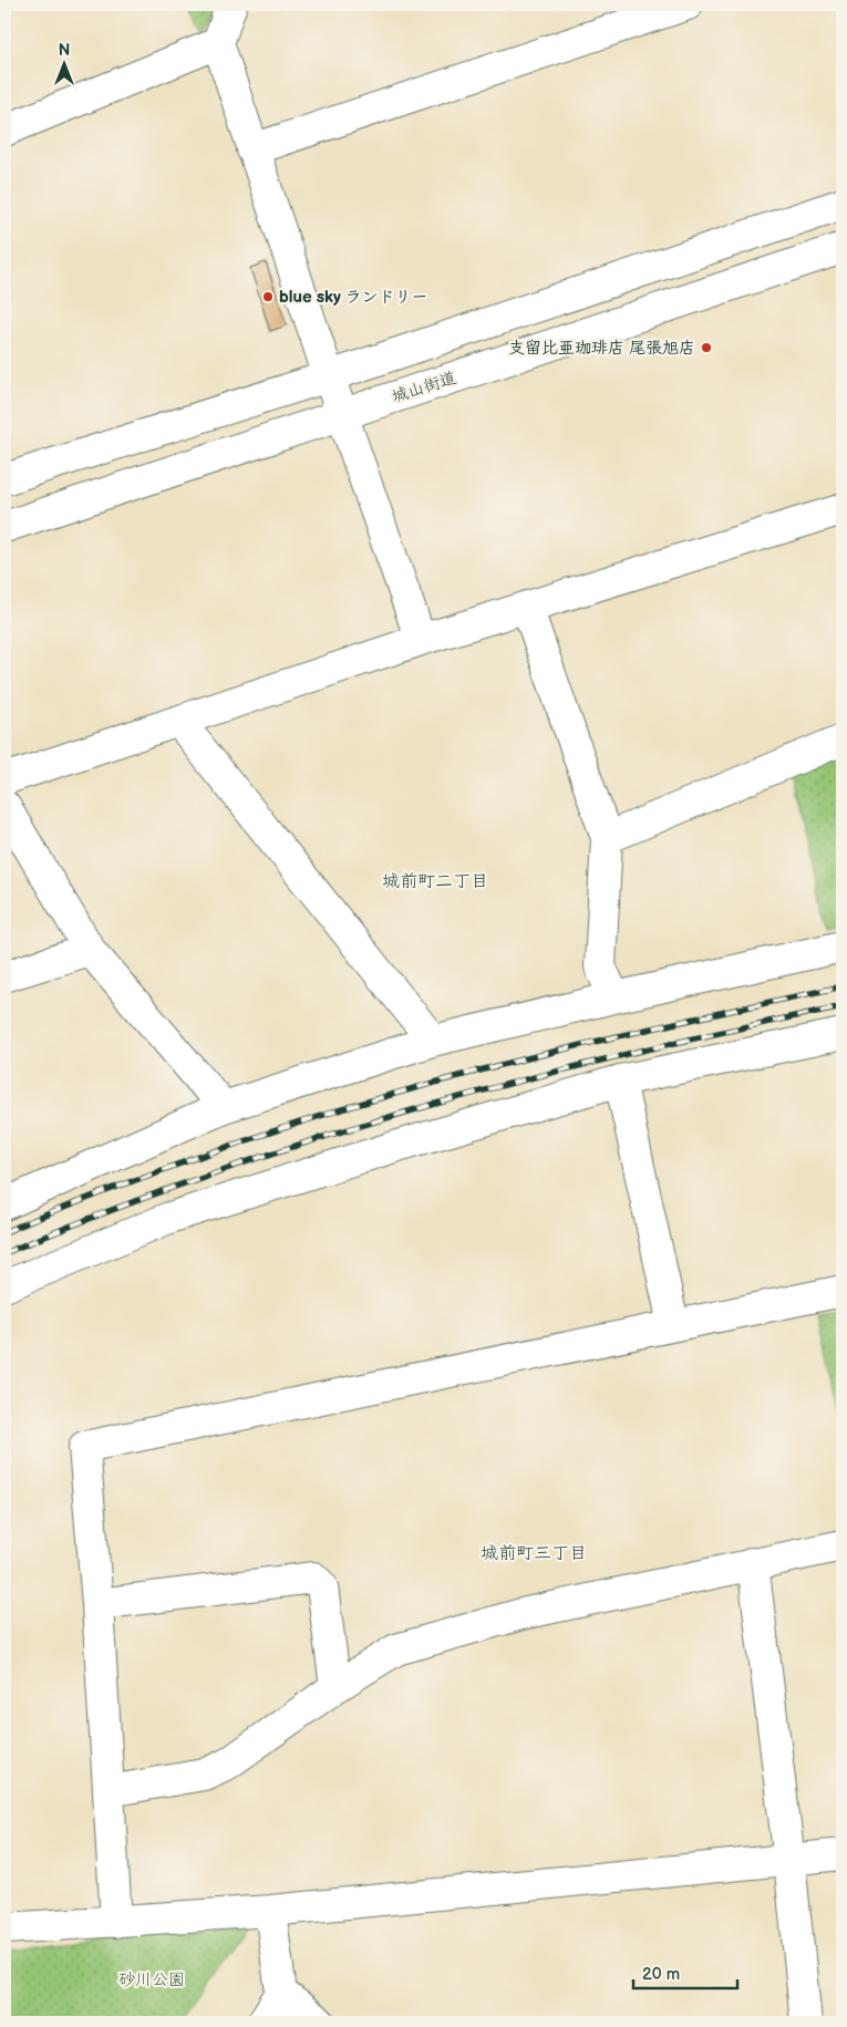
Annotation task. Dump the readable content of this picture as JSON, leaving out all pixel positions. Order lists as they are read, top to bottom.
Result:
{
  "streets": {
    "street": ["城山街道"]
  },
  "districts": ["城前町二丁目", "城前町三丁目"],
  "parks": ["砂川公園"],
  "places": ["blue sky ランドリー", "支留比亜珈琲店 尾張旭店"],
  "scale_bar": "20 m",
  "north": "top"
}
